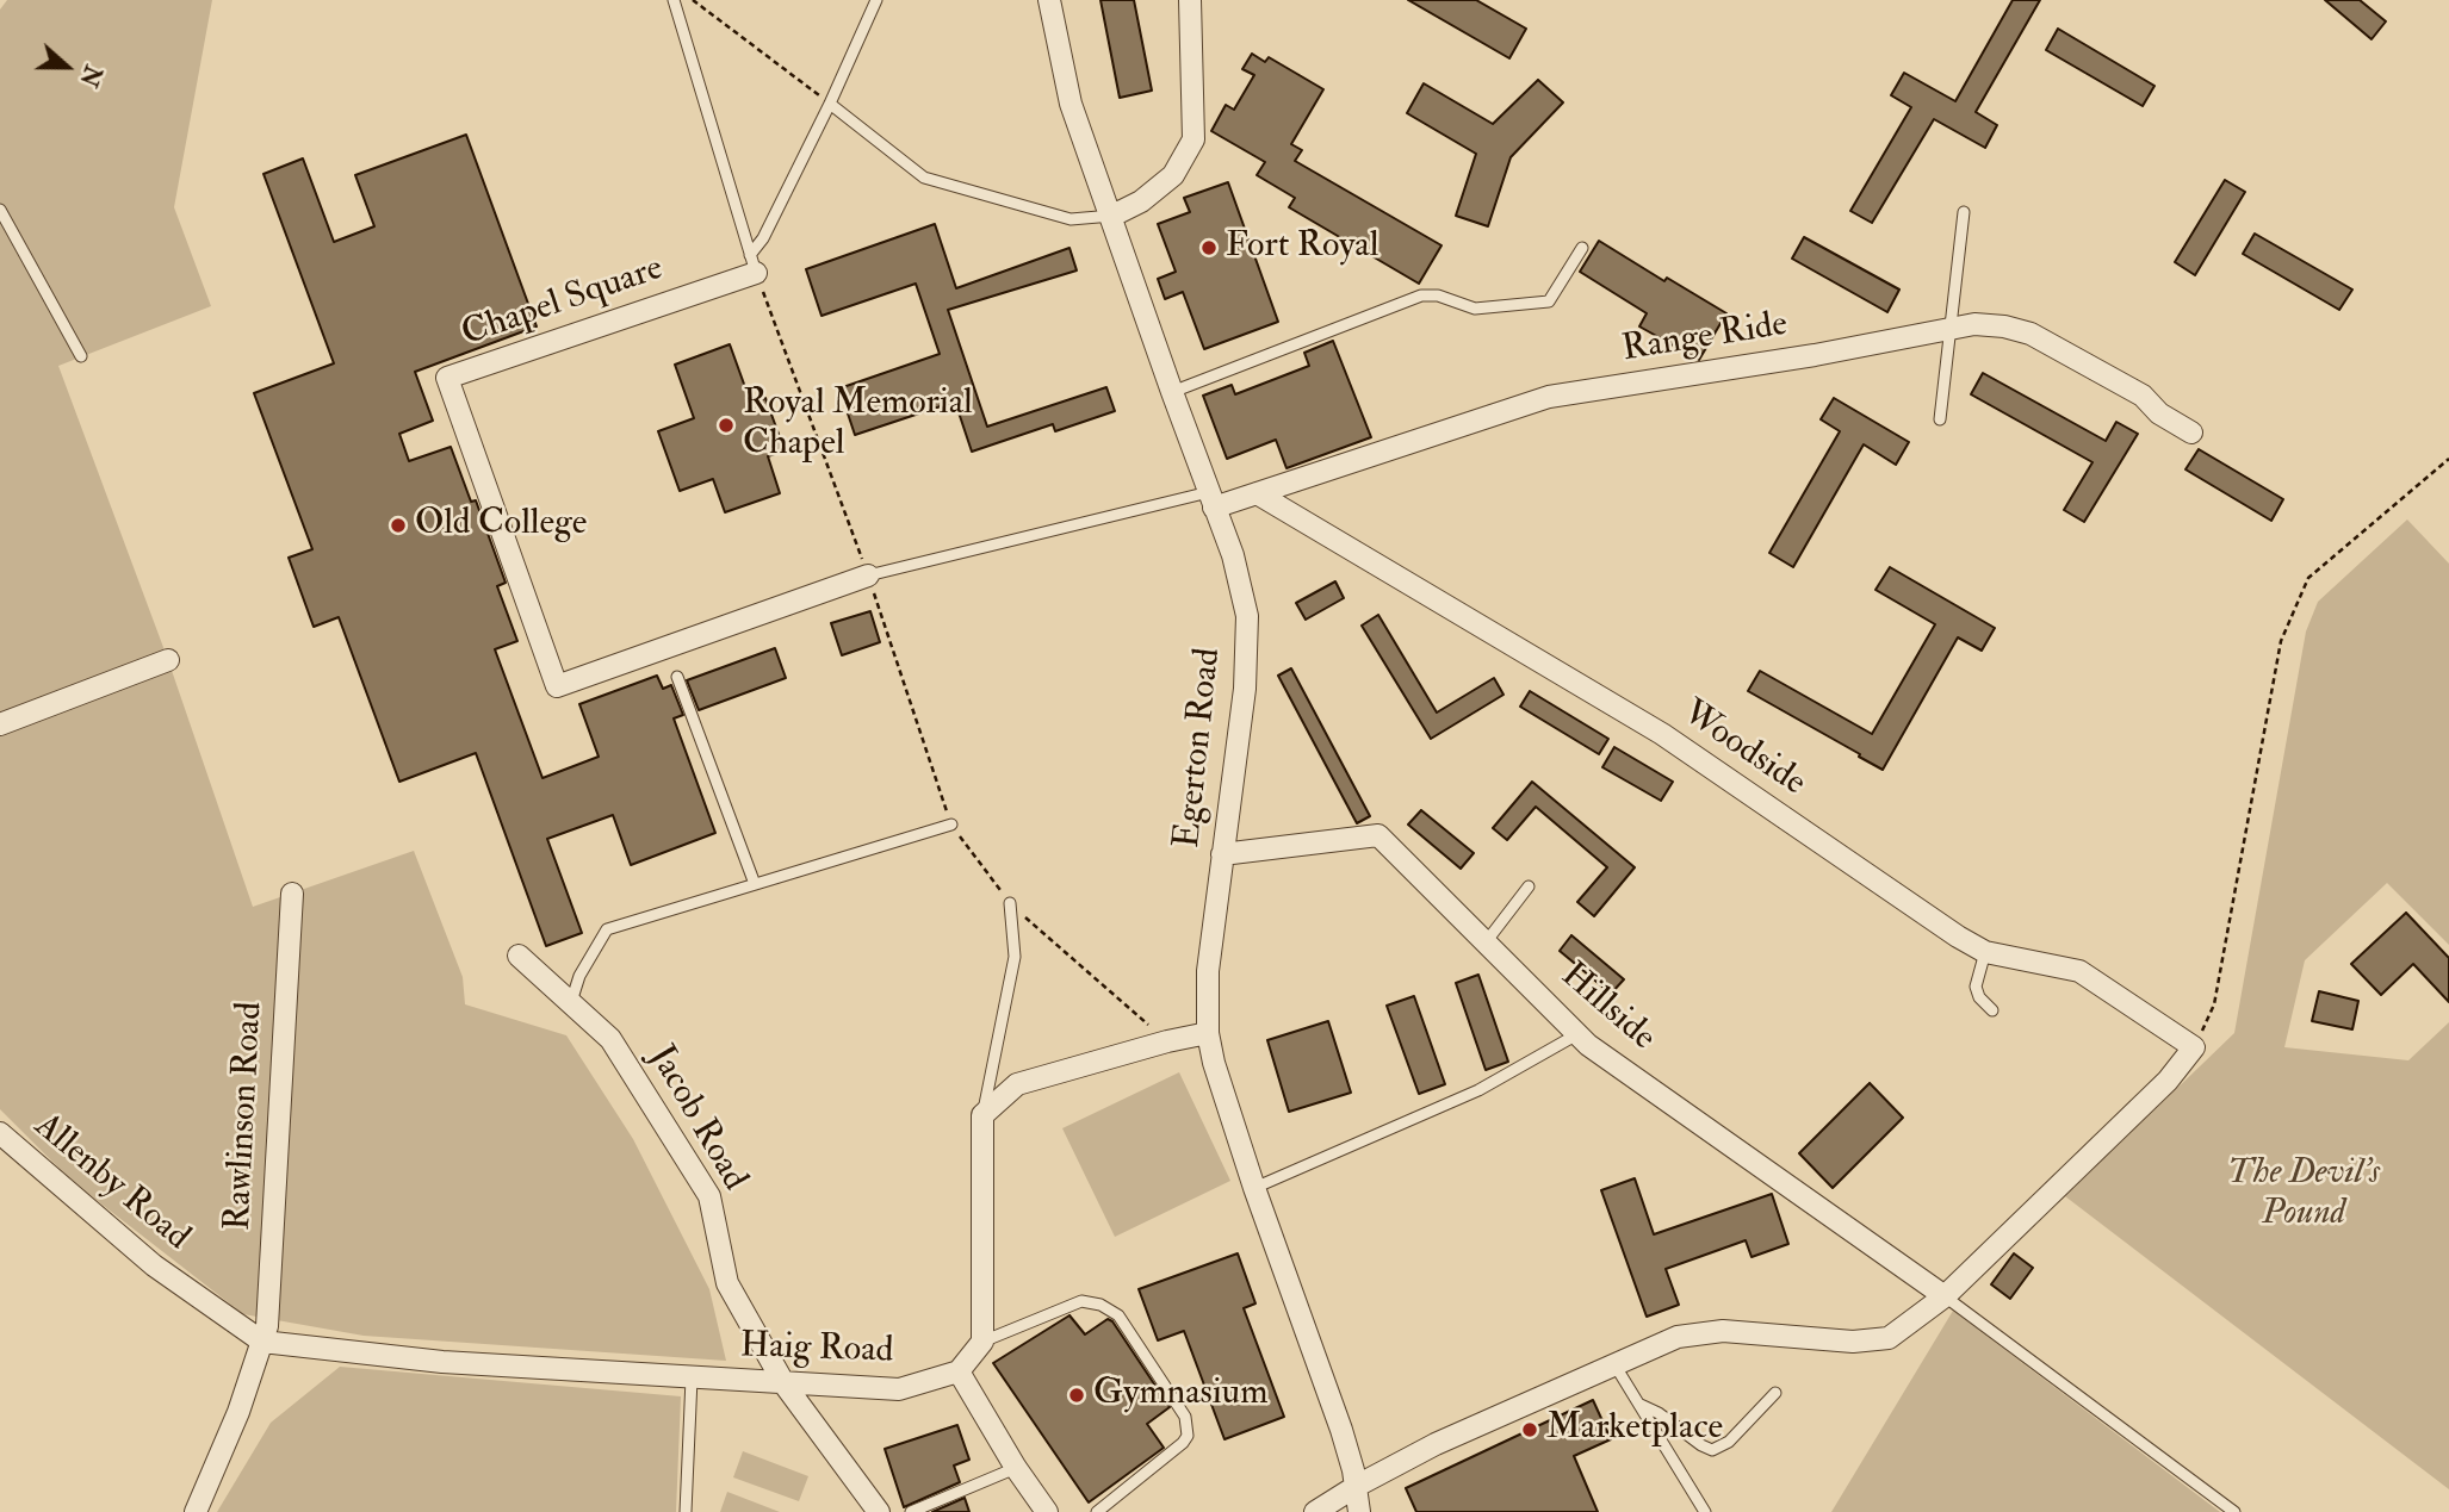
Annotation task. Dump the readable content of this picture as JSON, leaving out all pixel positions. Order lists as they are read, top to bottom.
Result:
{
  "streets": {
    "street": [
      "Chapel Square",
      "Range Ride",
      "Egerton Road",
      "Woodside",
      "Hillside",
      "Rawlinson Road",
      "Jacob Road",
      "Allenby Road",
      "Haig Road"
    ]
  },
  "crossings": [
    ["Range Ride", "Egerton Road"],
    ["Range Ride", "Woodside"],
    ["Egerton Road", "Hillside"],
    ["Rawlinson Road", "Allenby Road"],
    ["Rawlinson Road", "Haig Road"],
    ["Jacob Road", "Haig Road"],
    ["Allenby Road", "Haig Road"]
  ],
  "parks": ["The Devil's Pound"],
  "places": [
    "Fort Royal",
    "Royal Memorial Chapel",
    "Old College",
    "Gymnasium",
    "Marketplace"
  ],
  "north": "right"
}
